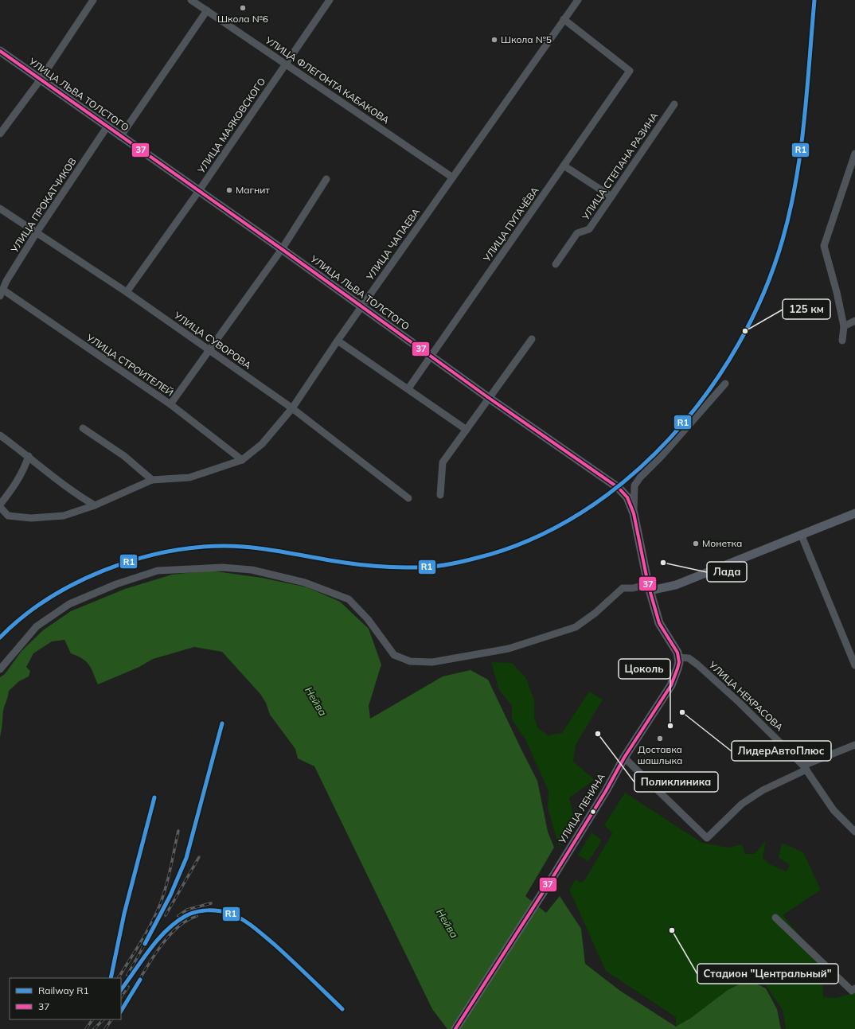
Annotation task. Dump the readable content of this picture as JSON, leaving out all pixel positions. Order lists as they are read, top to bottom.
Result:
{
  "streets": {
    "main road": ["УЛИЦА ЛЬВА ТОЛСТОГО", "УЛИЦА ЛЕНИНА"],
    "street": [
      "УЛИЦА ФЛЕГОНТА КАБАКОВА",
      "УЛИЦА МАЯКОВСКОГО",
      "УЛИЦА СТЕПАНА РАЗИНА",
      "УЛИЦА ПРОКАТЧИКОВ",
      "УЛИЦА ПУГАЧЁВА",
      "УЛИЦА ЧАПАЕВА",
      "УЛИЦА СУВОРОВА",
      "УЛИЦА СТРОИТЕЛЕЙ",
      "УЛИЦА НЕКРАСОВА"
    ]
  },
  "crossings": [
    ["УЛИЦА ФЛЕГОНТА КАБАКОВА", "УЛИЦА МАЯКОВСКОГО"],
    ["УЛИЦА ФЛЕГОНТА КАБАКОВА", "УЛИЦА ЧАПАЕВА"],
    ["УЛИЦА ЛЬВА ТОЛСТОГО", "УЛИЦА МАЯКОВСКОГО"],
    ["УЛИЦА ЛЬВА ТОЛСТОГО", "УЛИЦА ПРОКАТЧИКОВ"],
    ["УЛИЦА ЛЬВА ТОЛСТОГО", "УЛИЦА ПУГАЧЁВА"],
    ["УЛИЦА ЛЬВА ТОЛСТОГО", "УЛИЦА ЧАПАЕВА"],
    ["УЛИЦА МАЯКОВСКОГО", "УЛИЦА СУВОРОВА"],
    ["УЛИЦА ПРОКАТЧИКОВ", "УЛИЦА СУВОРОВА"],
    ["УЛИЦА ПРОКАТЧИКОВ", "УЛИЦА СТРОИТЕЛЕЙ"],
    ["УЛИЦА ПУГАЧЁВА", "УЛИЦА ЧАПАЕВА"],
    ["УЛИЦА ЧАПАЕВА", "УЛИЦА СУВОРОВА"],
    ["УЛИЦА ЧАПАЕВА", "УЛИЦА СТРОИТЕЛЕЙ"],
    ["УЛИЦА НЕКРАСОВА", "УЛИЦА ЛЕНИНА"]
  ],
  "water": ["Нейва"],
  "places": [
    "Школа №6",
    "Школа №5",
    "Магнит",
    "125 км",
    "Монетка",
    "Лада",
    "ЛидерАвтоПлюс",
    "Цоколь",
    "Поликлиника",
    "Доставка шашлыка",
    "Стадион \"Центральный\""
  ],
  "lines": ["rail line R1", "transit line 37"],
  "legend": ["Railway R1", "37"]
}
